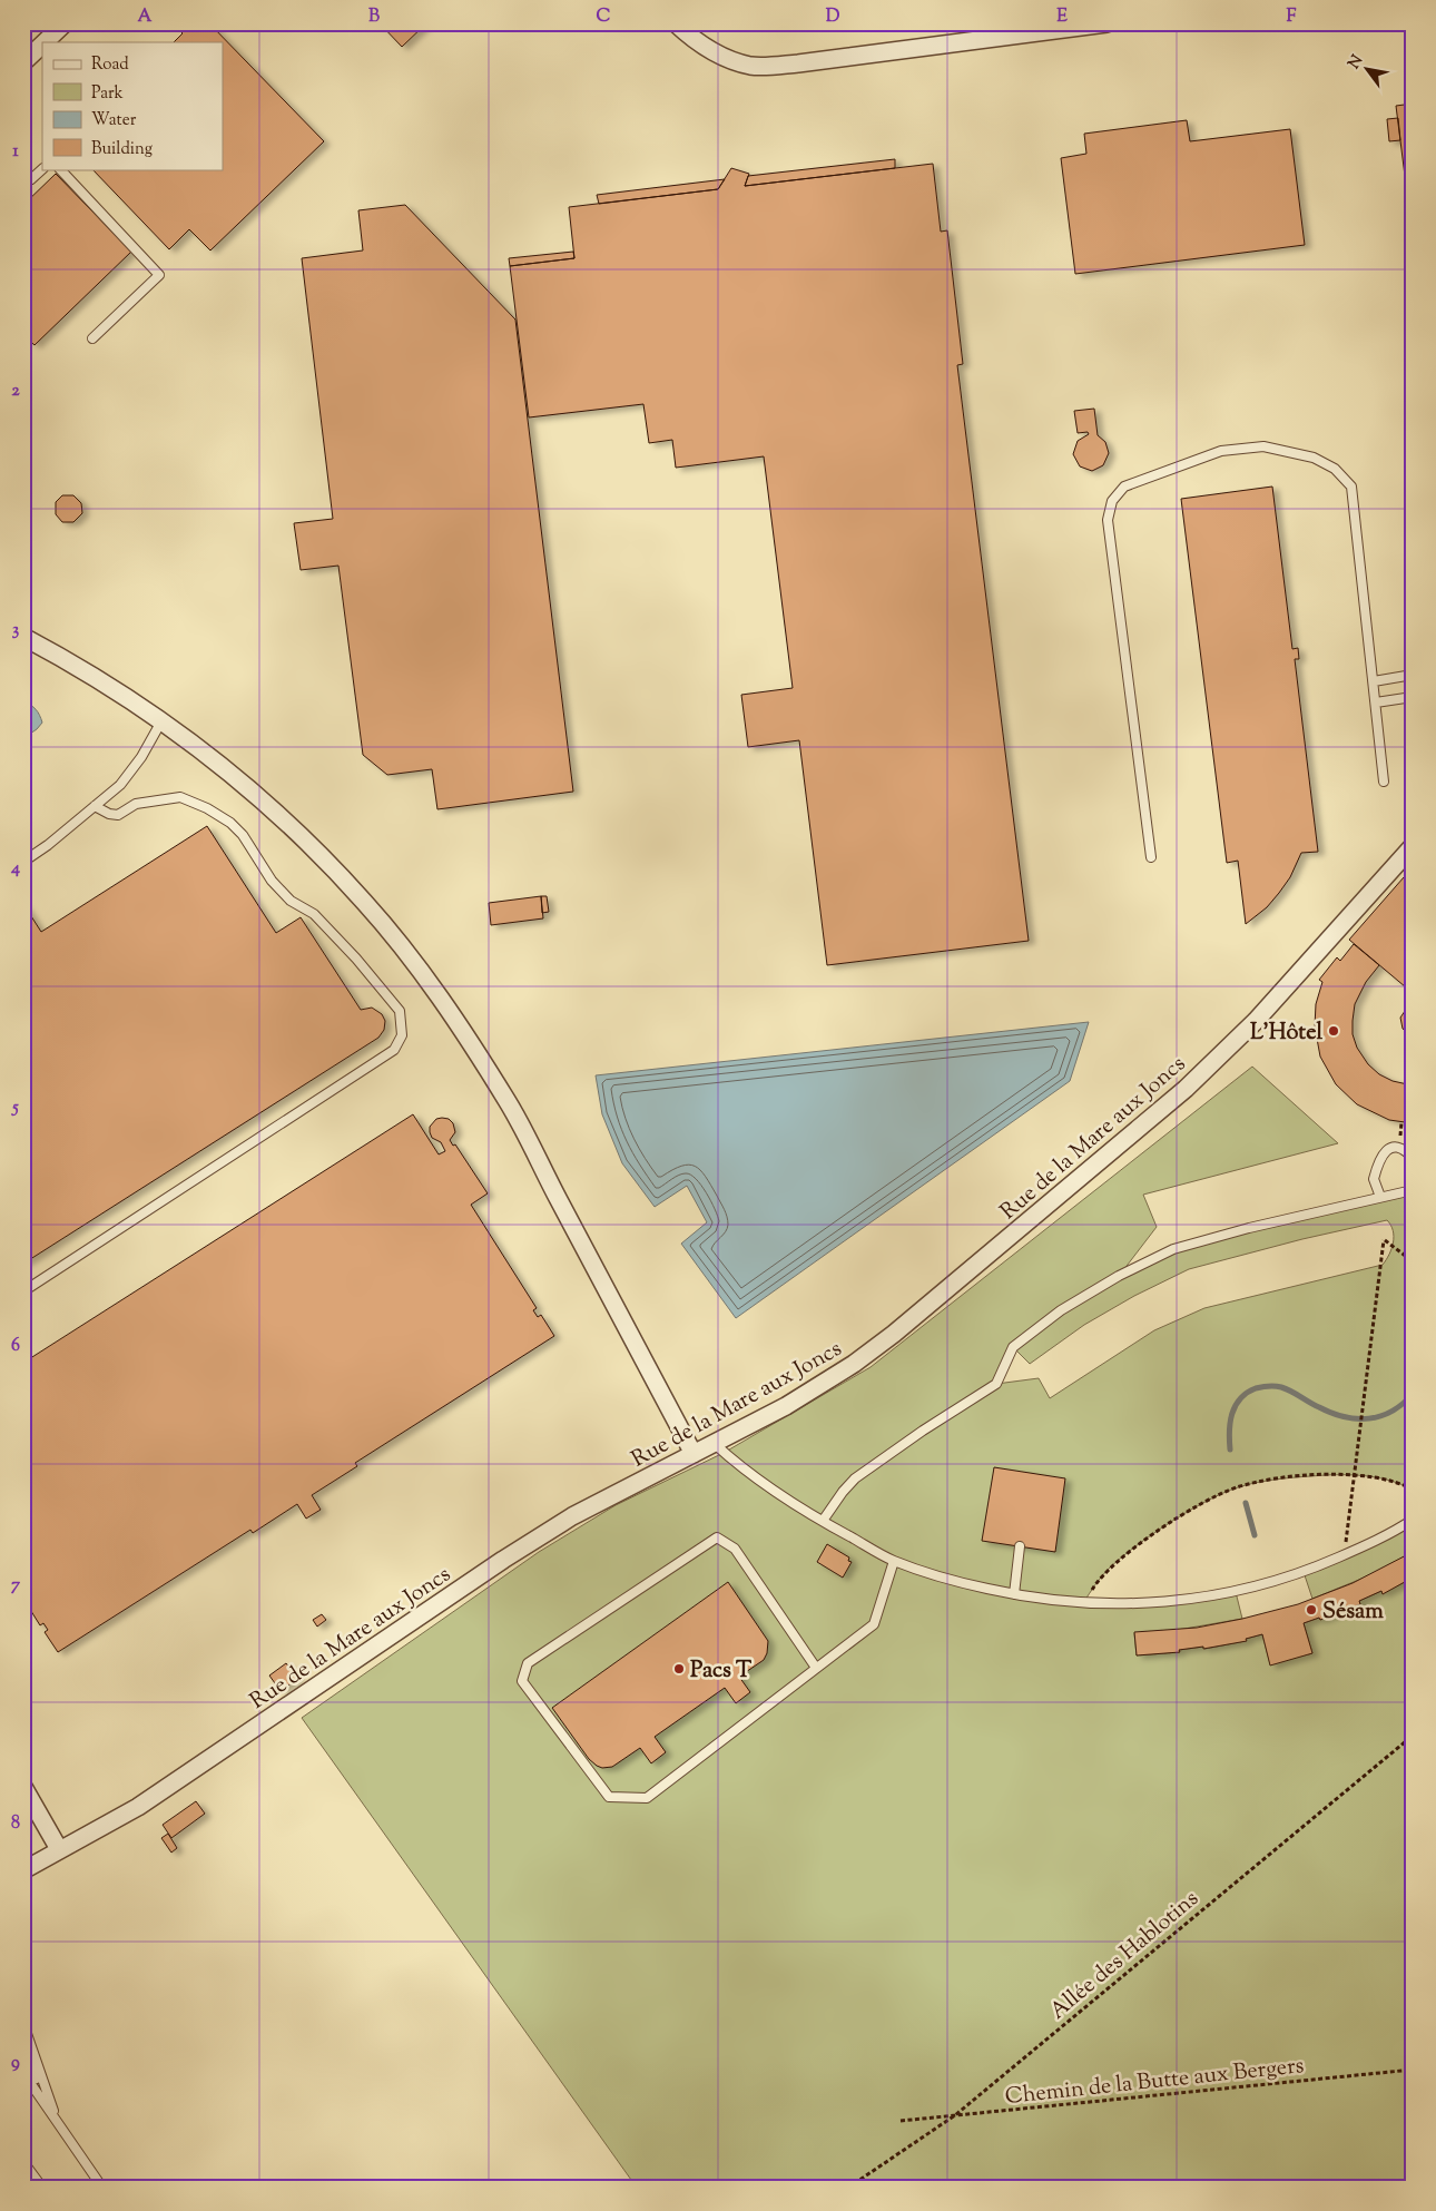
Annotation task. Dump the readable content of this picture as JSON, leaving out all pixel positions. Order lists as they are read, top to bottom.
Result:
{
  "streets": {
    "street": ["Rue de la Mare aux Joncs"],
    "path": ["Allée des Hablotins", "Chemin de la Butte aux Bergers"]
  },
  "crossings": [
    ["Allée des Hablotins", "Chemin de la Butte aux Bergers"]
  ],
  "places": ["L'Hôtel", "Sésam", "Pacs T"],
  "legend": [
    "Road",
    "Park",
    "Water",
    "Building"
  ],
  "north": "top left",
  "grid": {
    "columns": [
      "A",
      "B",
      "C",
      "D",
      "E",
      "F"
    ],
    "rows": [
      "1",
      "2",
      "3",
      "4",
      "5",
      "6",
      "7",
      "8",
      "9"
    ]
  }
}
